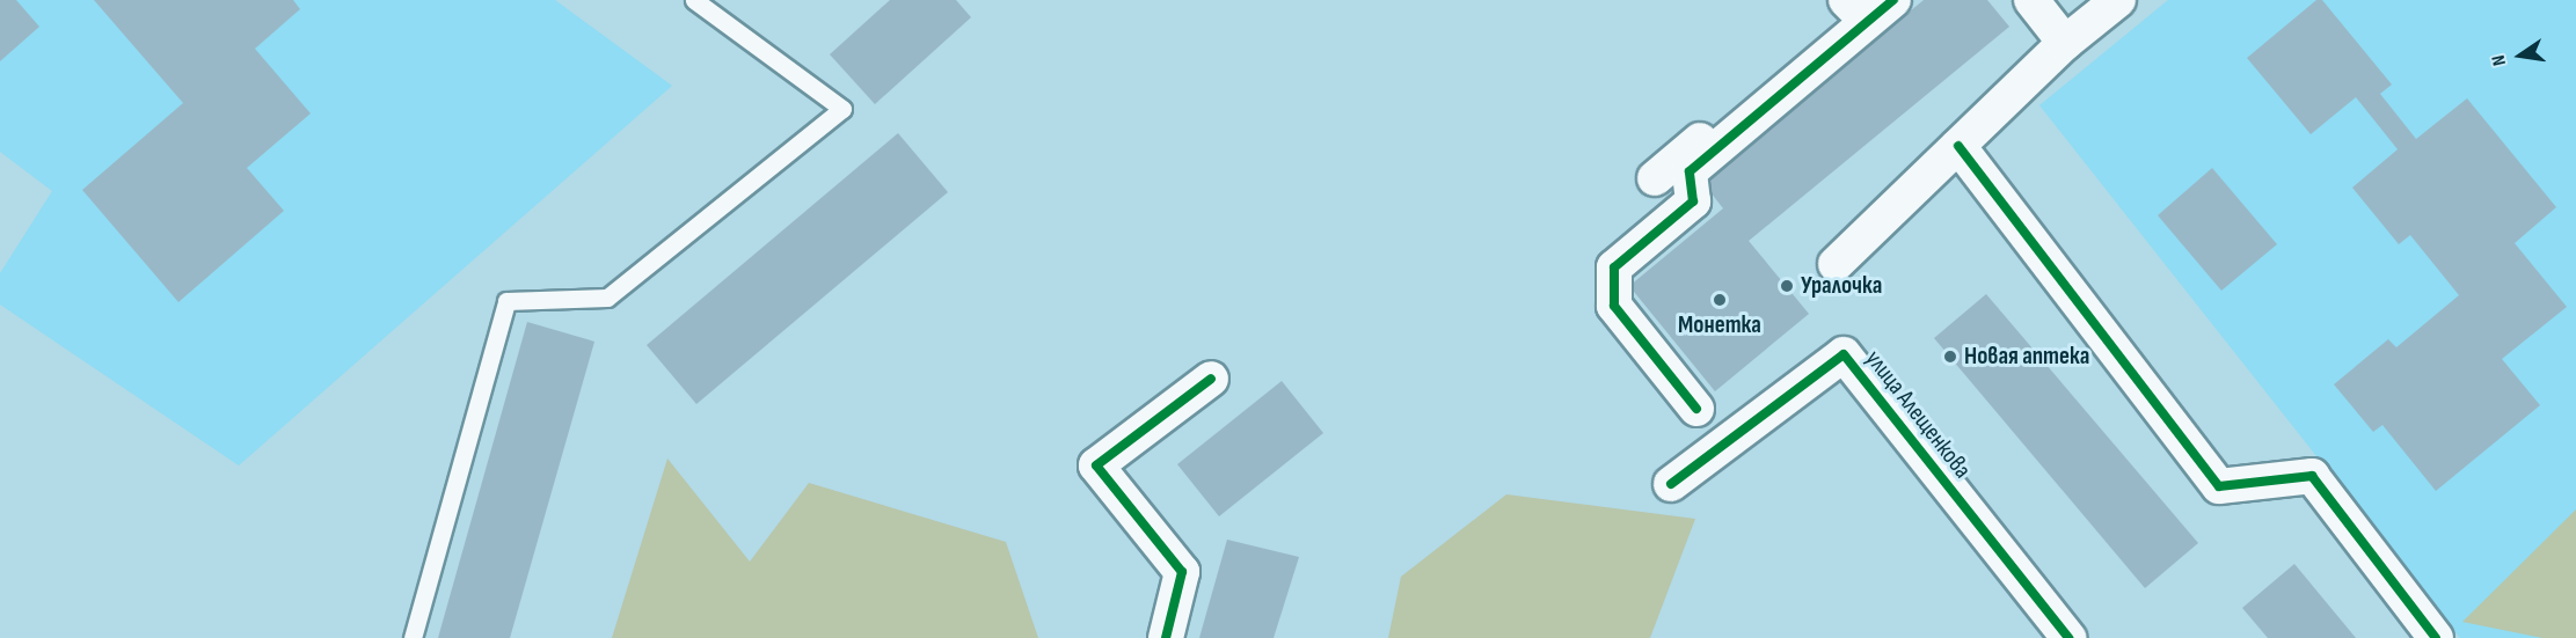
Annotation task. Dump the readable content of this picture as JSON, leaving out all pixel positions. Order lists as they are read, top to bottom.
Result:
{
  "streets": {
    "street": ["улица Алещенкова"]
  },
  "places": ["Уралочка", "Монетка", "Новая аптека"],
  "north": "left"
}
